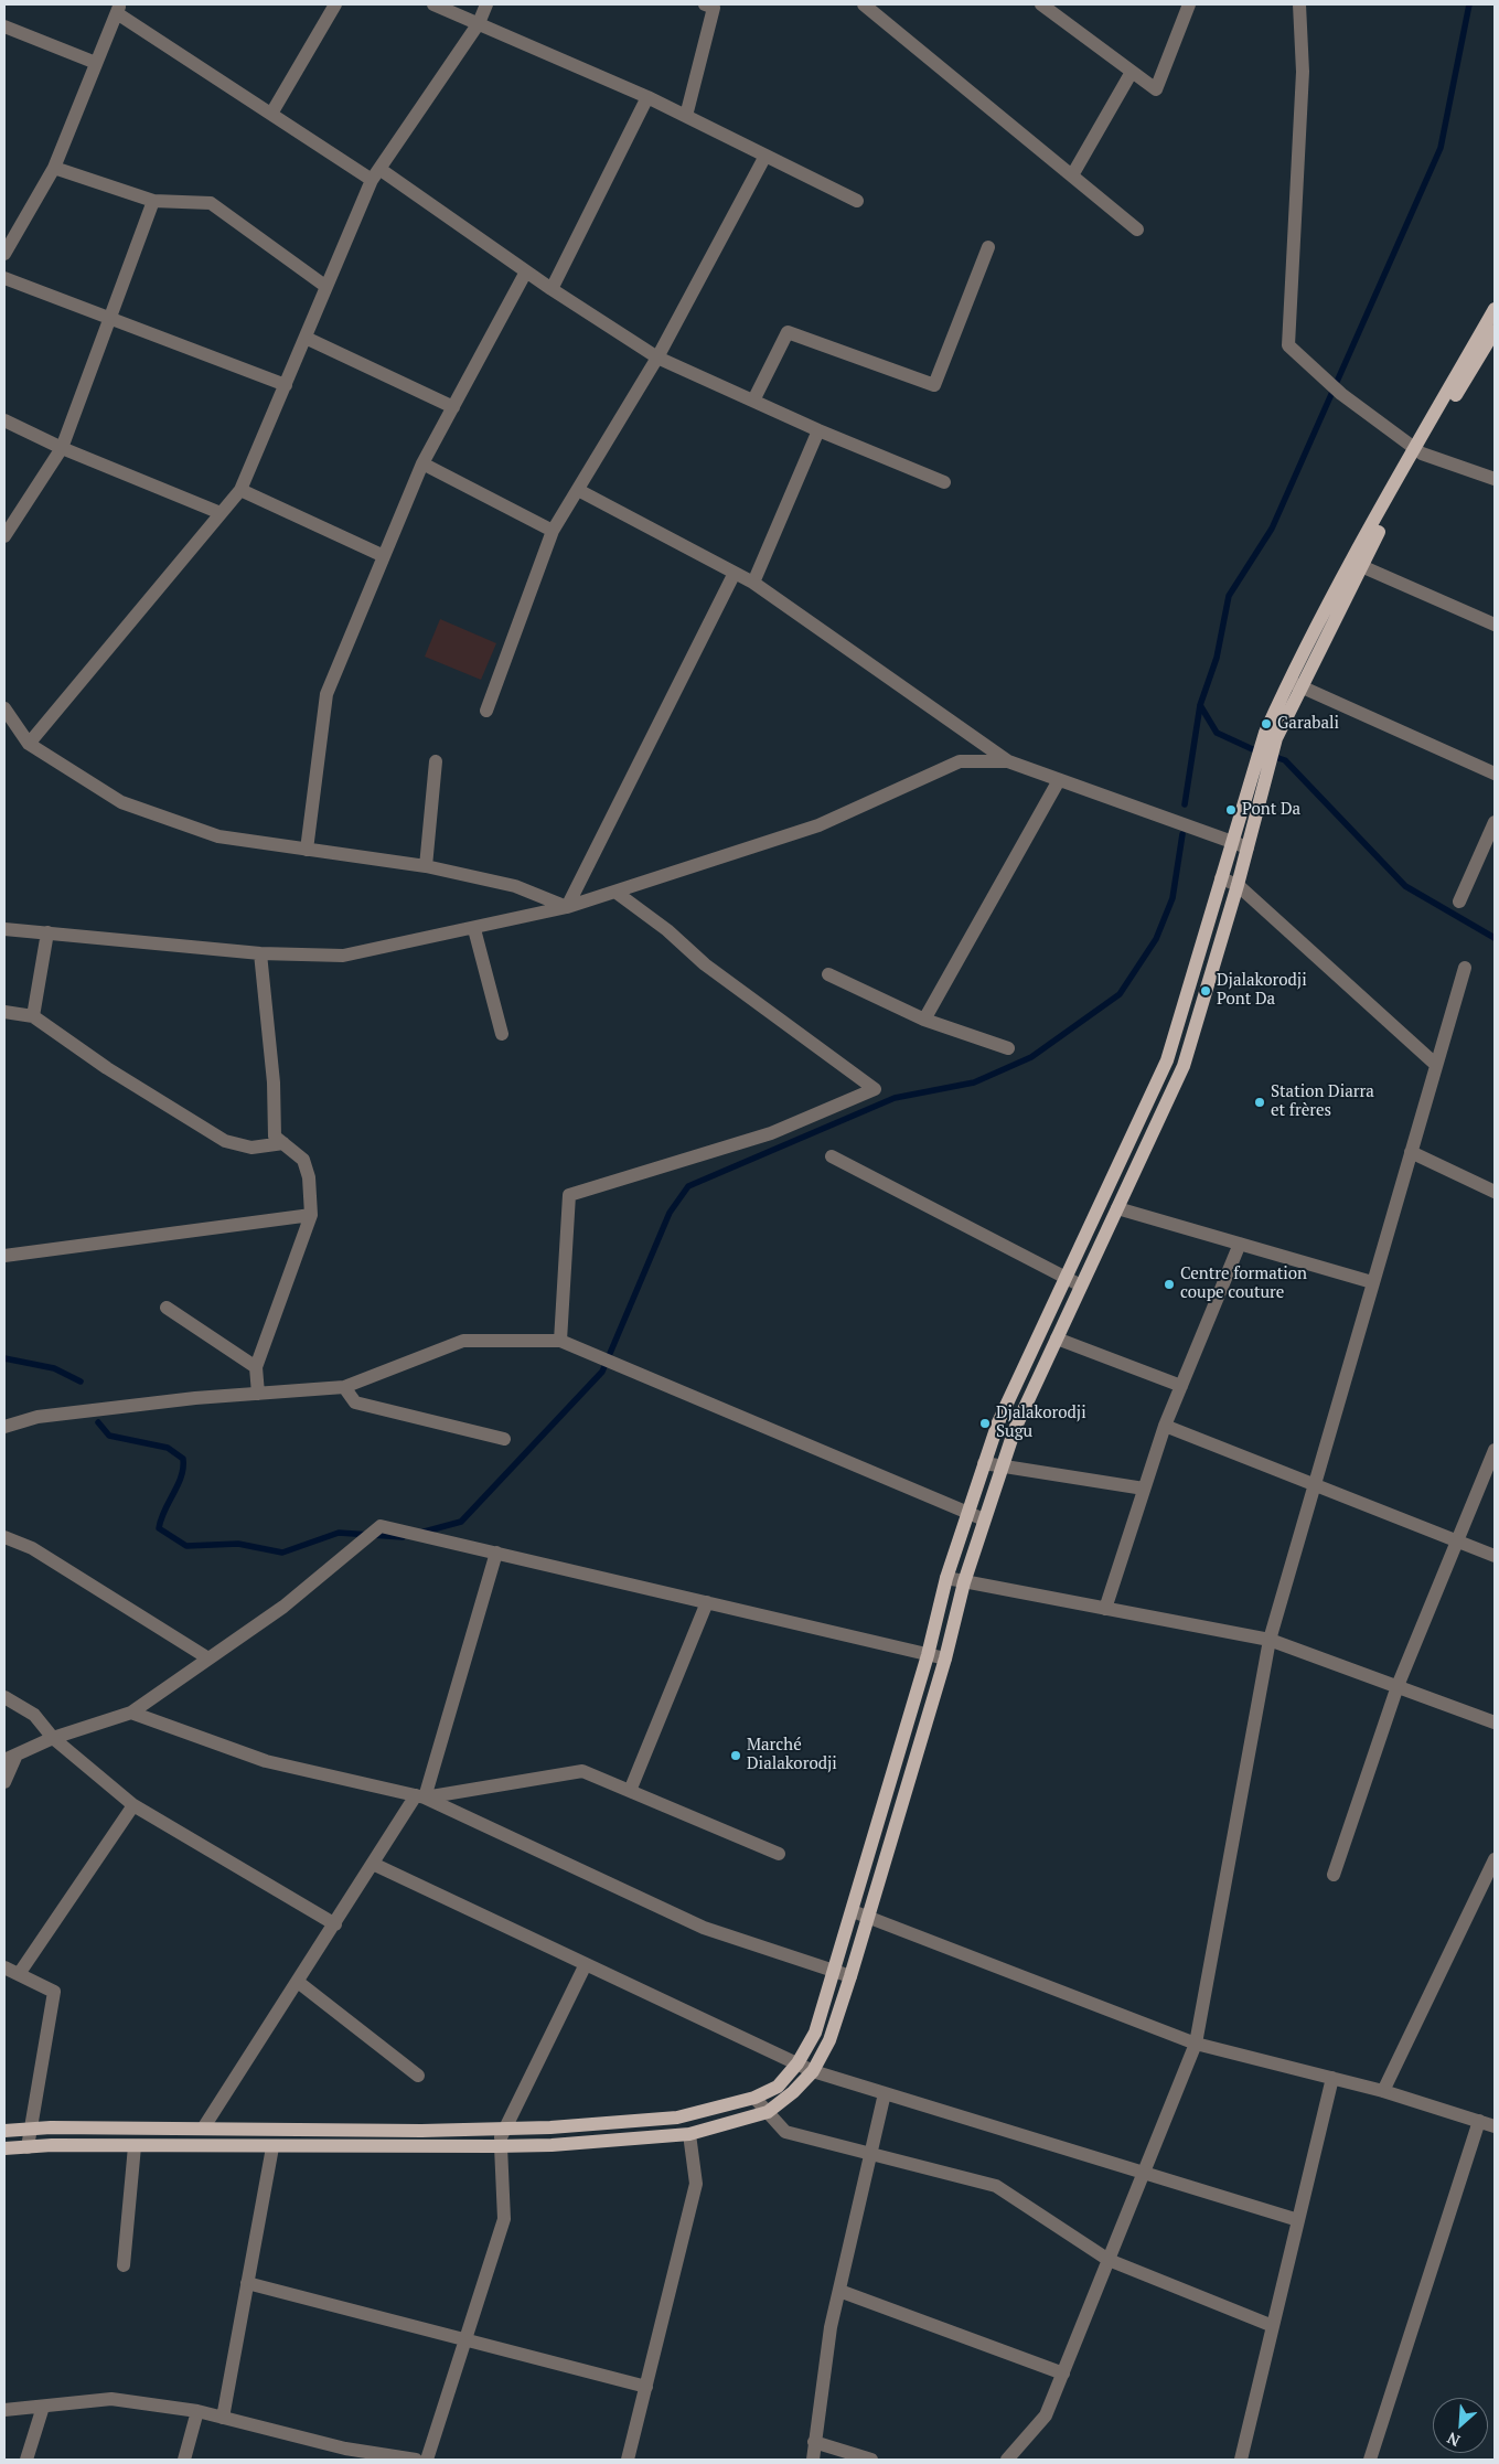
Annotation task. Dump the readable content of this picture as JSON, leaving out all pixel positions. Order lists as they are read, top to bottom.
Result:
{
  "places": [
    "Garabali",
    "Pont Da",
    "Djalakorodji Pont Da",
    "Station Diarra et frères",
    "Centre formation coupe couture",
    "Djalakorodji Sugu",
    "Marché Dialakorodji"
  ],
  "north": "bottom left"
}
